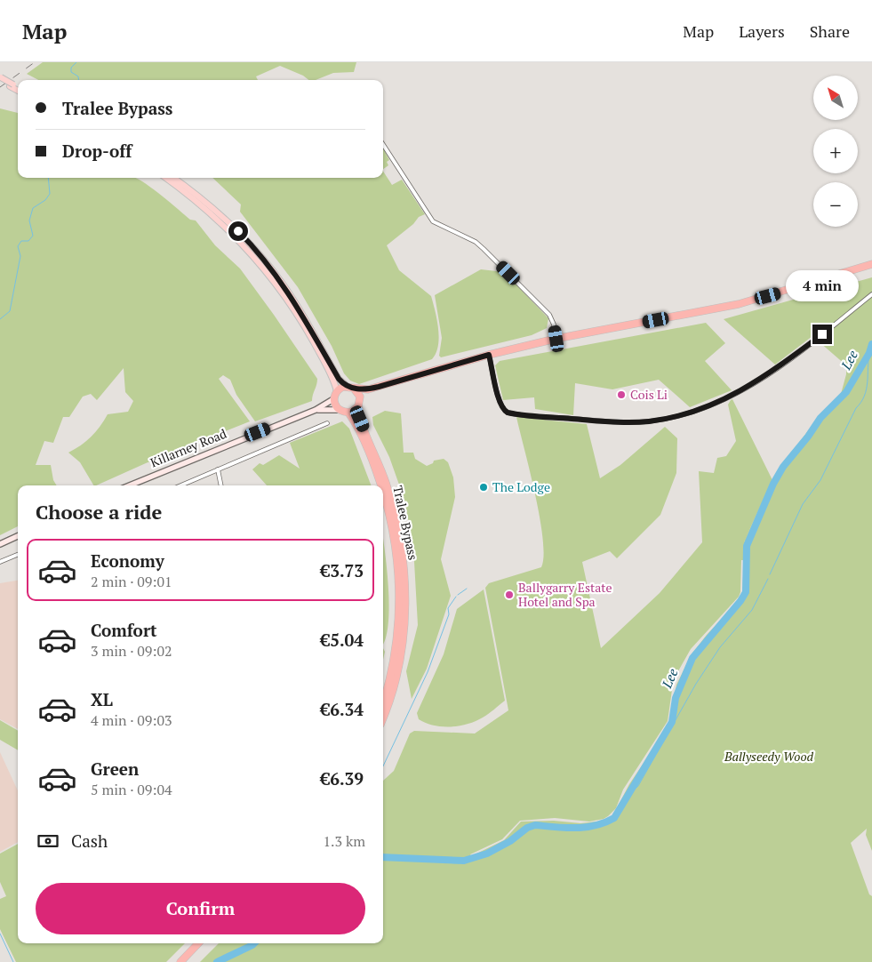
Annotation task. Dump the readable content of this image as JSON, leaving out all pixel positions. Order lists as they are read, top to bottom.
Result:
{
  "streets": {
    "highway": ["Tralee Bypass"],
    "main road": ["Killarney Road"]
  },
  "crossings": [
    ["Killarney Road", "Tralee Bypass"]
  ],
  "water": ["Lee"],
  "parks": ["Ballyseedy Wood"],
  "places": ["Cois Li", "The Lodge", "Ballygarry Estate Hotel and Spa"],
  "north": "top left",
  "page": {
    "header": "Map",
    "nav": ["Map", "Layers", "Share"],
    "map_buttons": ["+", "−"],
    "banner": ["Tralee Bypass", "Drop-off"],
    "bubble": "4 min",
    "heading": "Choose a ride",
    "list": [
      {
        "name": "Economy",
        "note": "2 min · 09:01",
        "value": "€3.73"
      },
      {
        "name": "Comfort",
        "note": "3 min · 09:02",
        "value": "€5.04"
      },
      {
        "name": "XL",
        "note": "4 min · 09:03",
        "value": "€6.34"
      },
      {
        "name": "Green",
        "note": "5 min · 09:04",
        "value": "€6.39"
      }
    ],
    "pay": ["Cash", "1.3 km"],
    "buttons": "Confirm"
  }
}
